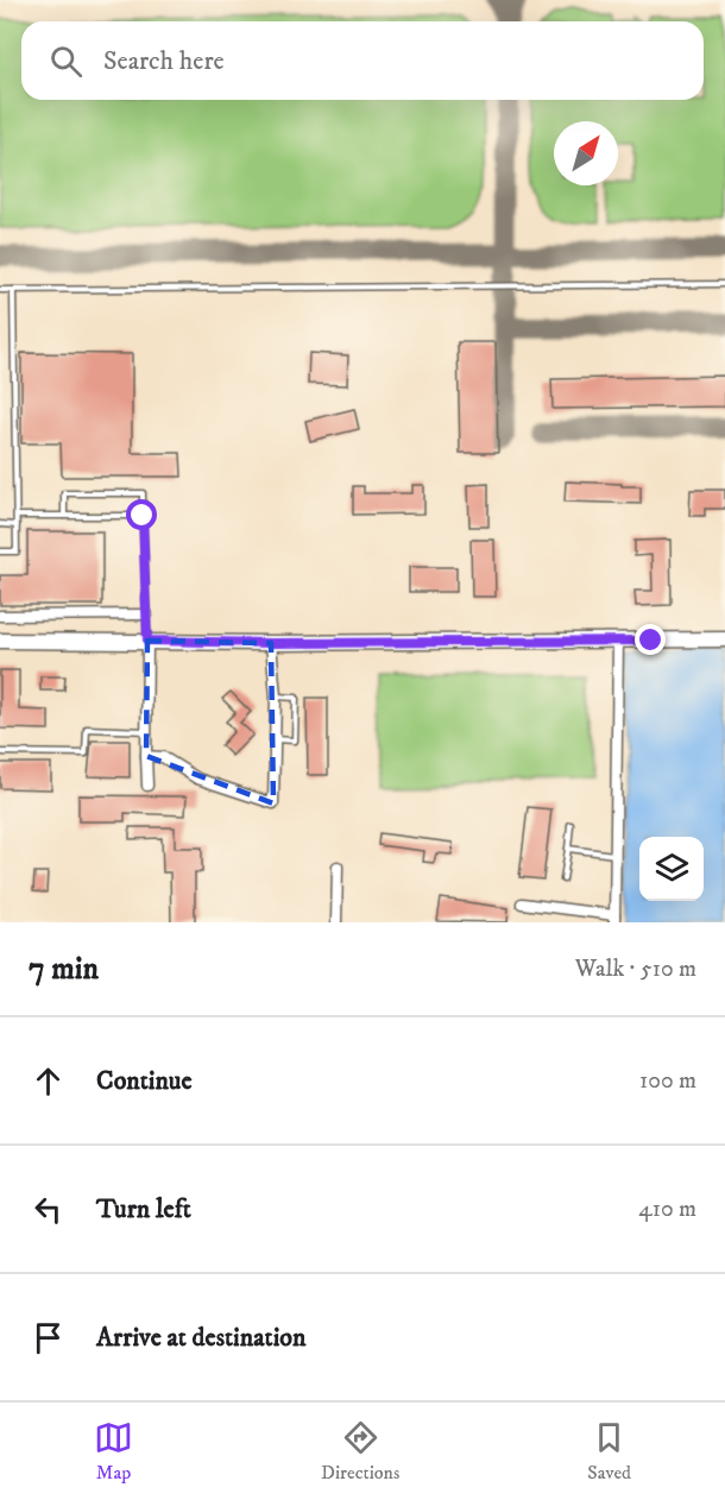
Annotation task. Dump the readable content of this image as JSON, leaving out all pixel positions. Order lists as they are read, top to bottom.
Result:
{
  "north": "top right",
  "page": {
    "search": "Search here",
    "heading": ["7 min", "Walk · 510 m"],
    "list": [
      ["Continue", "100 m"],
      ["Turn left", "410 m"],
      "Arrive at destination"
    ],
    "nav": ["Map", "Directions", "Saved"]
  }
}
